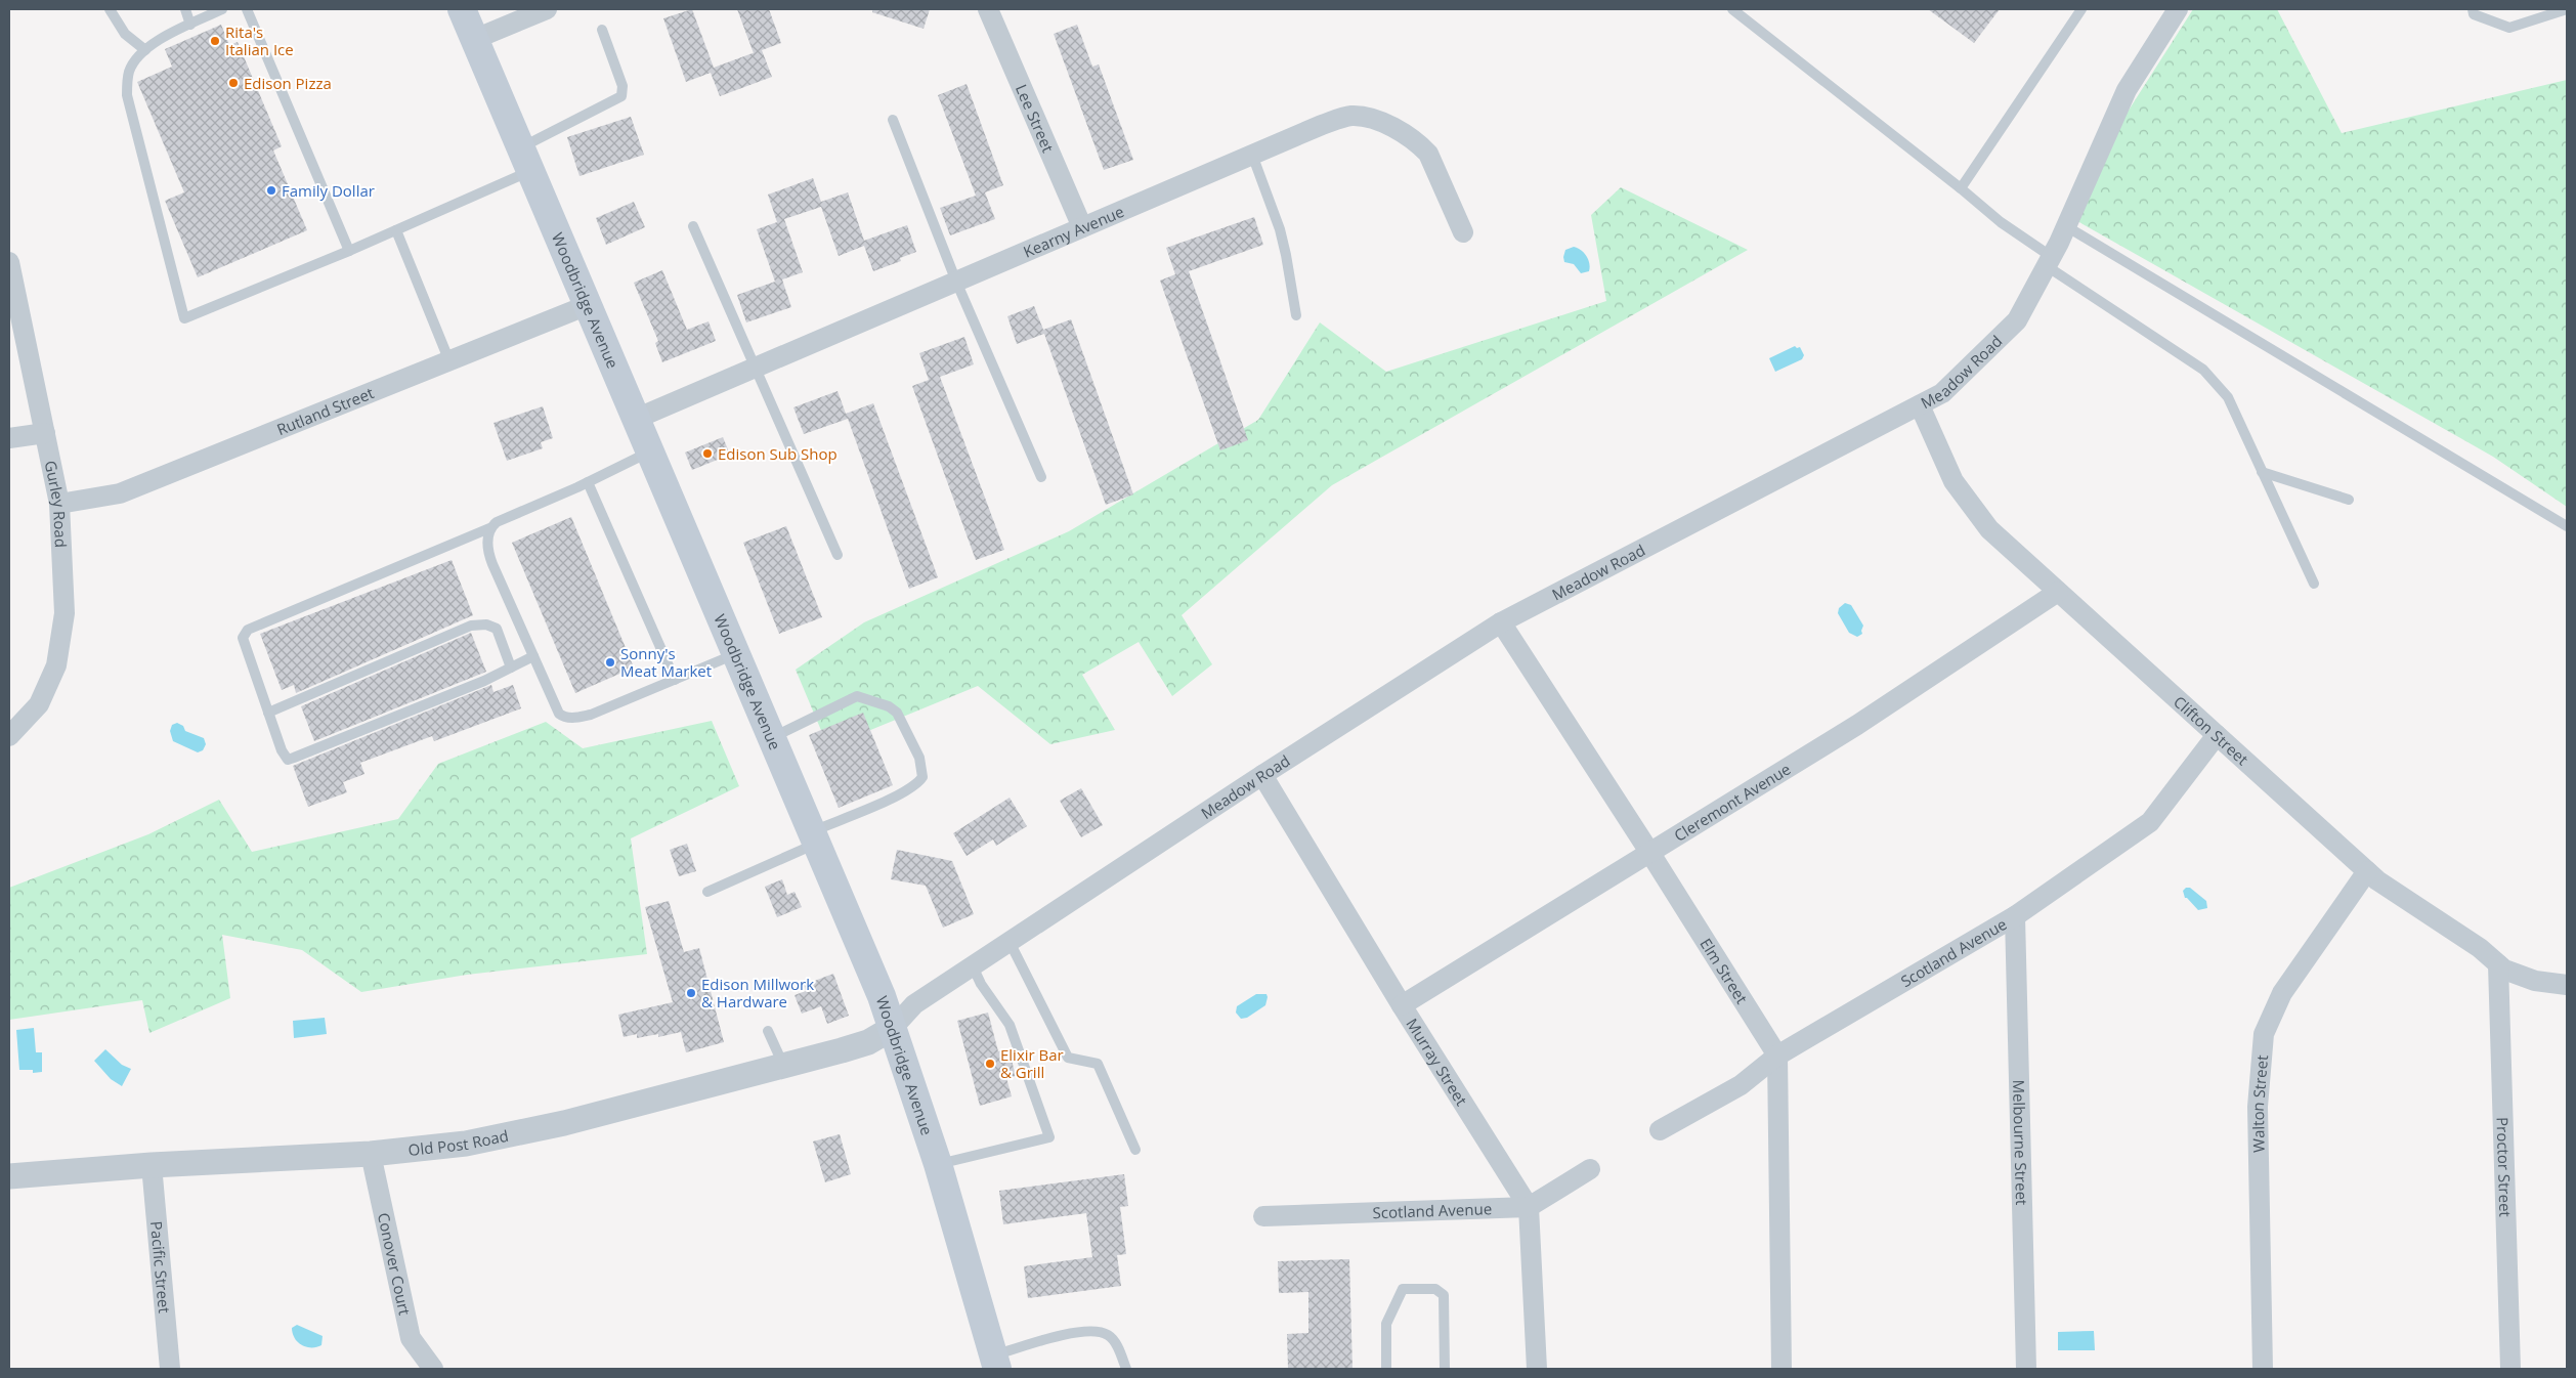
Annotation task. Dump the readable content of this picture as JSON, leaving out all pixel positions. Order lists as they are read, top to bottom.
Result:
{
  "streets": {
    "main road": ["Woodbridge Avenue"],
    "street": [
      "Lee Street",
      "Kearny Avenue",
      "Meadow Road",
      "Rutland Street",
      "Gurley Road",
      "Clifton Street",
      "Cleremont Avenue",
      "Scotland Avenue",
      "Elm Street",
      "Murray Street",
      "Walton Street",
      "Old Post Road",
      "Melbourne Street",
      "Proctor Street",
      "Conover Court",
      "Pacific Street"
    ]
  },
  "crossings": [
    ["Lee Street", "Kearny Avenue"],
    ["Kearny Avenue", "Woodbridge Avenue"],
    ["Woodbridge Avenue", "Meadow Road"],
    ["Woodbridge Avenue", "Rutland Street"],
    ["Woodbridge Avenue", "Old Post Road"],
    ["Meadow Road", "Clifton Street"],
    ["Meadow Road", "Elm Street"],
    ["Meadow Road", "Murray Street"],
    ["Meadow Road", "Old Post Road"],
    ["Rutland Street", "Gurley Road"],
    ["Clifton Street", "Cleremont Avenue"],
    ["Clifton Street", "Scotland Avenue"],
    ["Clifton Street", "Walton Street"],
    ["Clifton Street", "Proctor Street"],
    ["Cleremont Avenue", "Elm Street"],
    ["Cleremont Avenue", "Murray Street"],
    ["Scotland Avenue", "Elm Street"],
    ["Scotland Avenue", "Murray Street"],
    ["Scotland Avenue", "Melbourne Street"],
    ["Old Post Road", "Conover Court"],
    ["Old Post Road", "Pacific Street"]
  ],
  "places": [
    "Rita's Italian Ice",
    "Edison Pizza",
    "Family Dollar",
    "Edison Sub Shop",
    "Sonny's Meat Market",
    "Edison Millwork & Hardware",
    "Elixir Bar & Grill"
  ]
}
